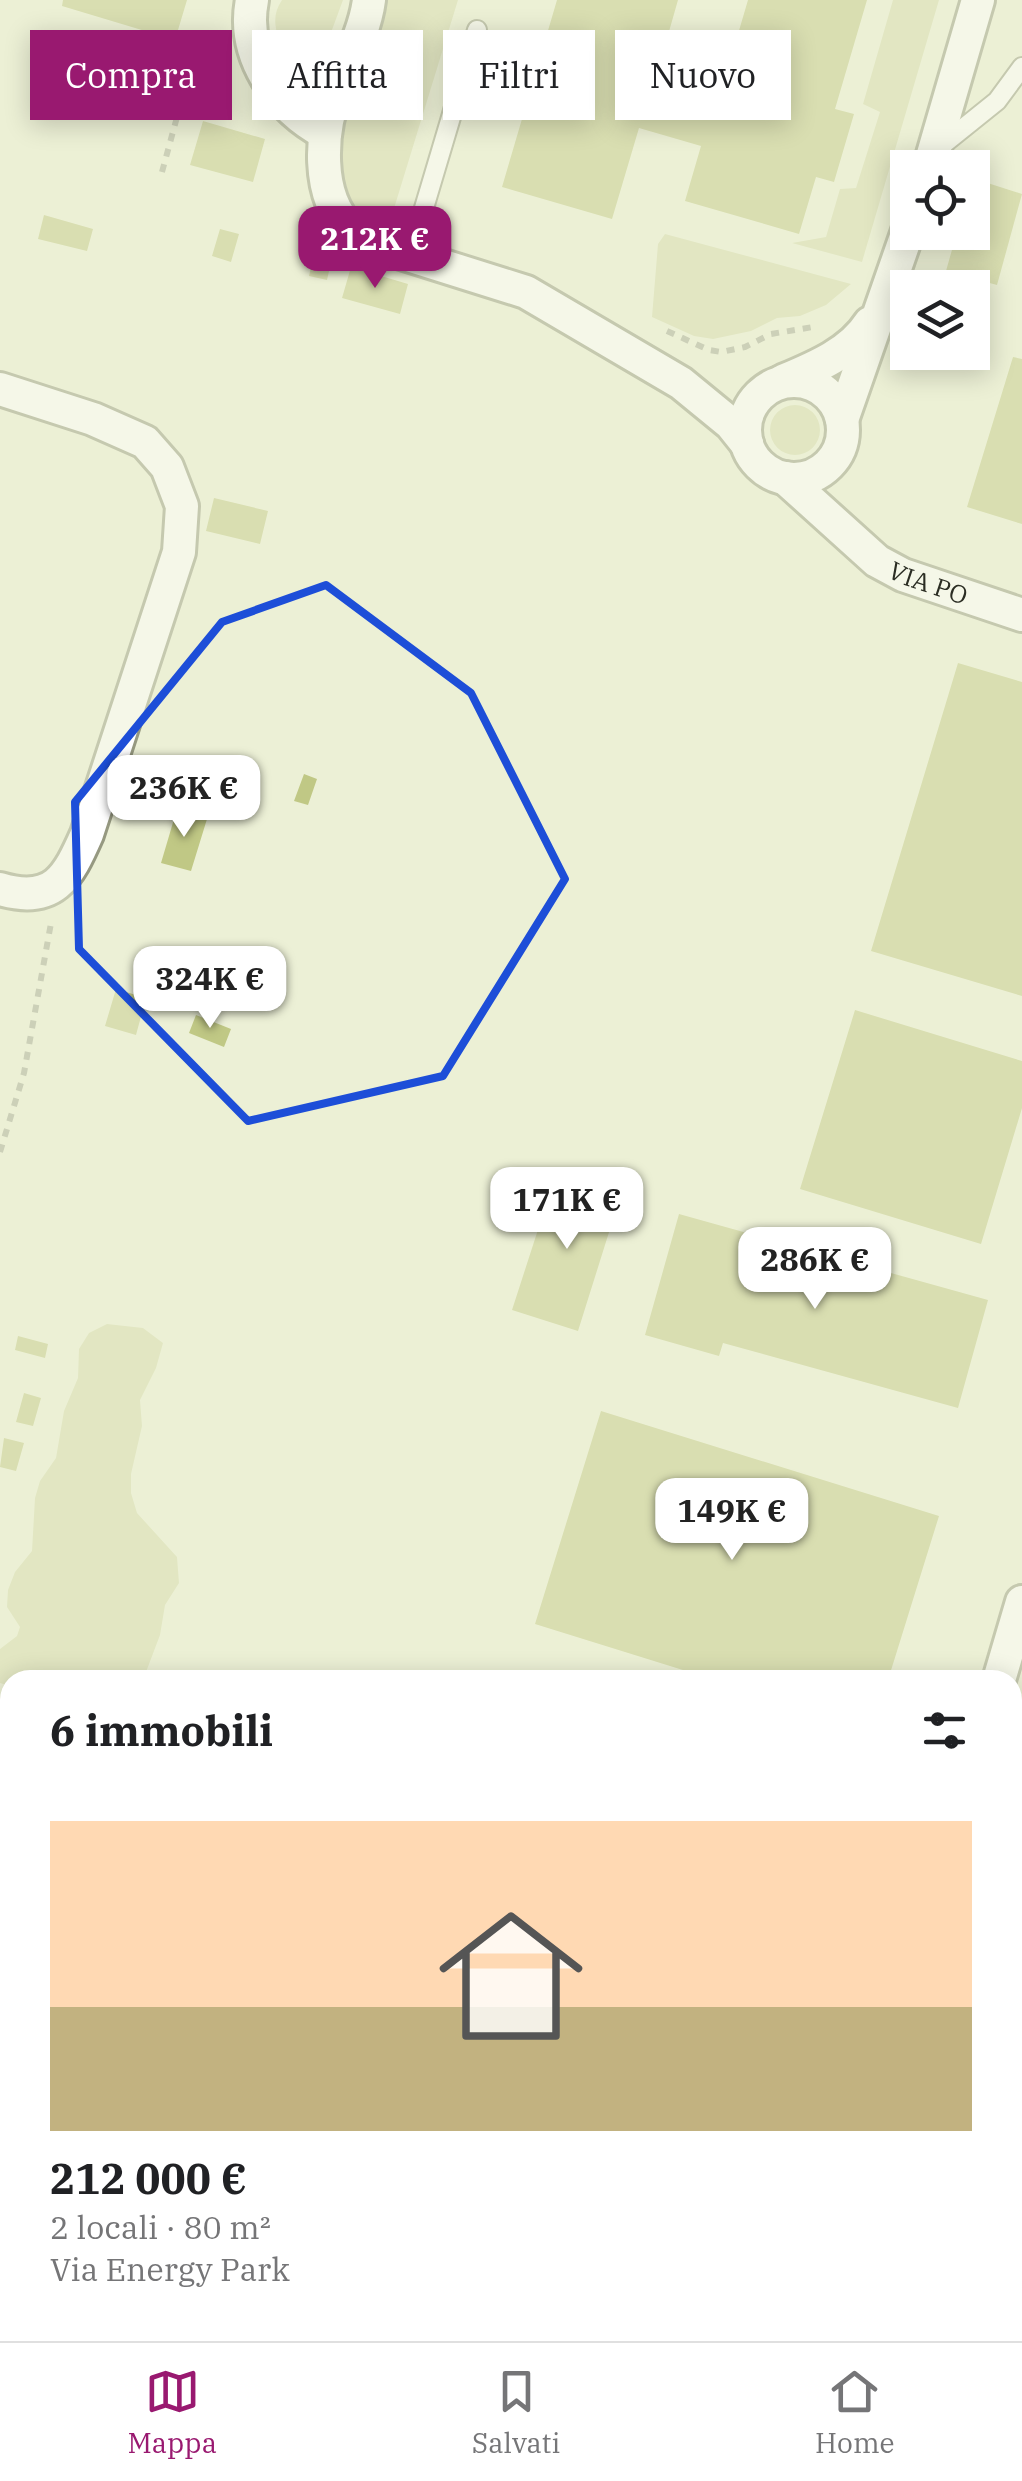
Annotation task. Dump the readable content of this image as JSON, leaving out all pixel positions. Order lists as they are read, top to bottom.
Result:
{
  "streets": {
    "street": ["VIA PO"]
  },
  "page": {
    "chip": [
      "Compra",
      "Affitta",
      "Filtri",
      "Nuovo"
    ],
    "price": [
      "212K €",
      "236K €",
      "324K €",
      "171K €",
      "286K €",
      "149K €"
    ],
    "heading": "6 immobili",
    "list": [
      {
        "name": "212 000 €",
        "note": "2 locali · 80 m² · Via Energy Park"
      }
    ],
    "tabs": ["Mappa", "Salvati", "Home"]
  }
}
